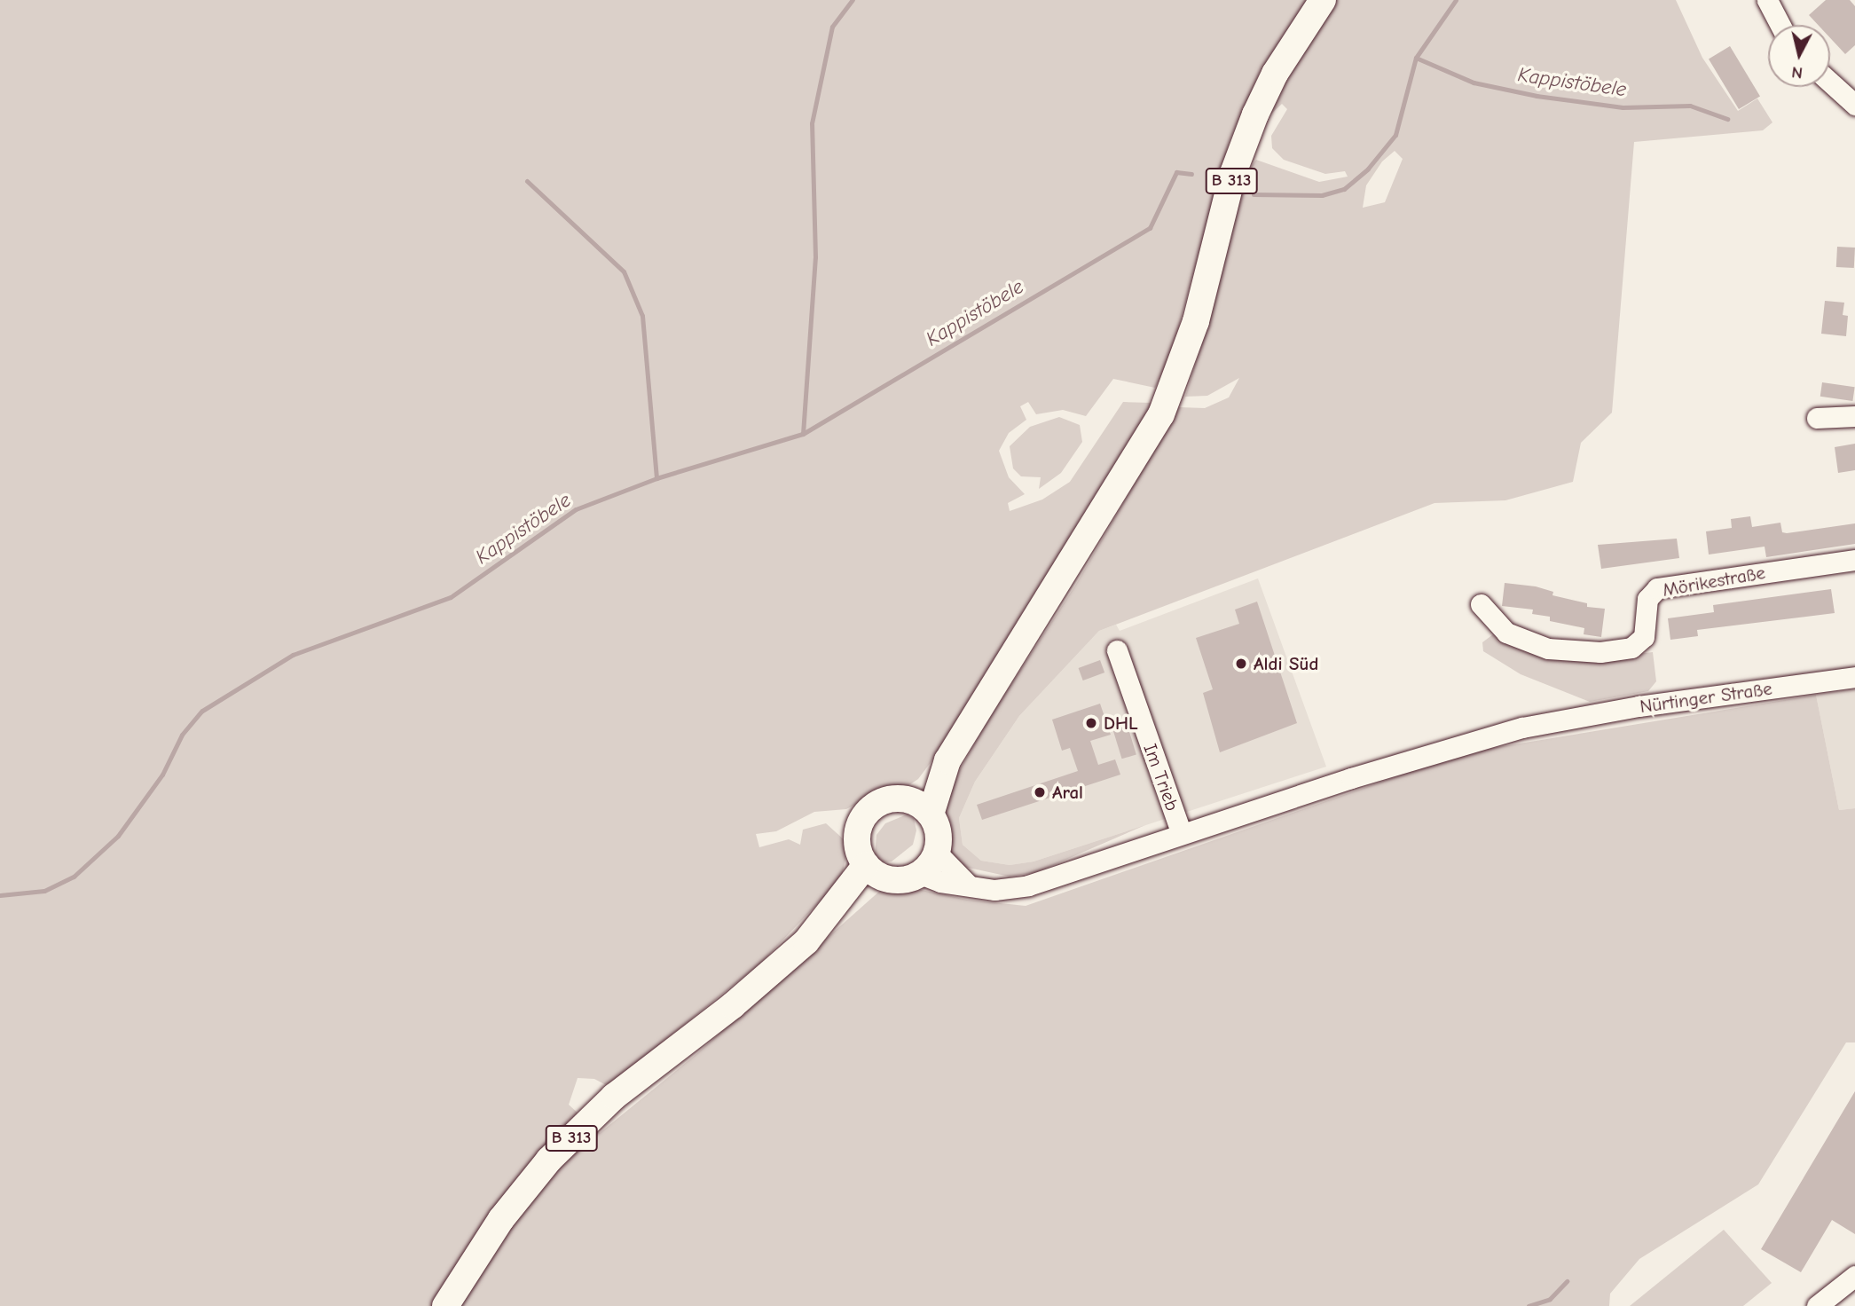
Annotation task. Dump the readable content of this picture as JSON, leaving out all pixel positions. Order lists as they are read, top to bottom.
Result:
{
  "streets": {
    "main road": ["B 313"],
    "street": ["Mörikestraße", "Nürtinger Straße", "Im Trieb"]
  },
  "crossings": [
    ["B 313", "Nürtinger Straße"],
    ["Nürtinger Straße", "Im Trieb"]
  ],
  "water": ["Kappistöbele"],
  "places": ["Aldi Süd", "DHL", "Aral"],
  "north": "bottom"
}
